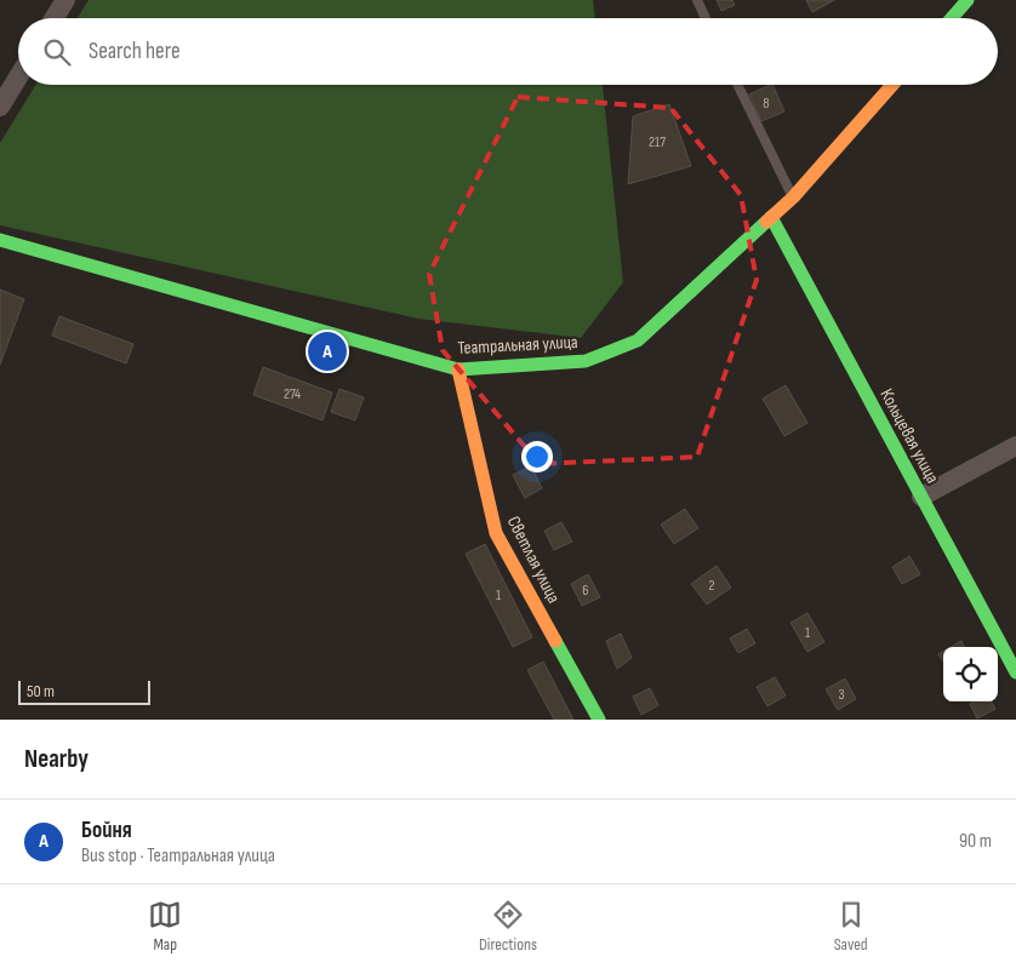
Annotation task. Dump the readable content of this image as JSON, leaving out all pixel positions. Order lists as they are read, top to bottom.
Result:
{
  "streets": {
    "main road": ["Театральная улица", "Кольцевая улица", "Светлая улица"]
  },
  "crossings": [
    ["Театральная улица", "Кольцевая улица"],
    ["Театральная улица", "Светлая улица"]
  ],
  "house_numbers": [
    "8",
    "217",
    "274",
    "2",
    "6",
    "1",
    "1",
    "3"
  ],
  "scale_bar": "50 m",
  "page": {
    "search": "Search here",
    "pins": "A",
    "scale": "50 m",
    "heading": "Nearby",
    "list": [
      {
        "mark": "A",
        "name": "Бойня",
        "note": "Bus stop · Театральная улица",
        "value": "90 m"
      }
    ],
    "nav": ["Map", "Directions", "Saved"]
  }
}
